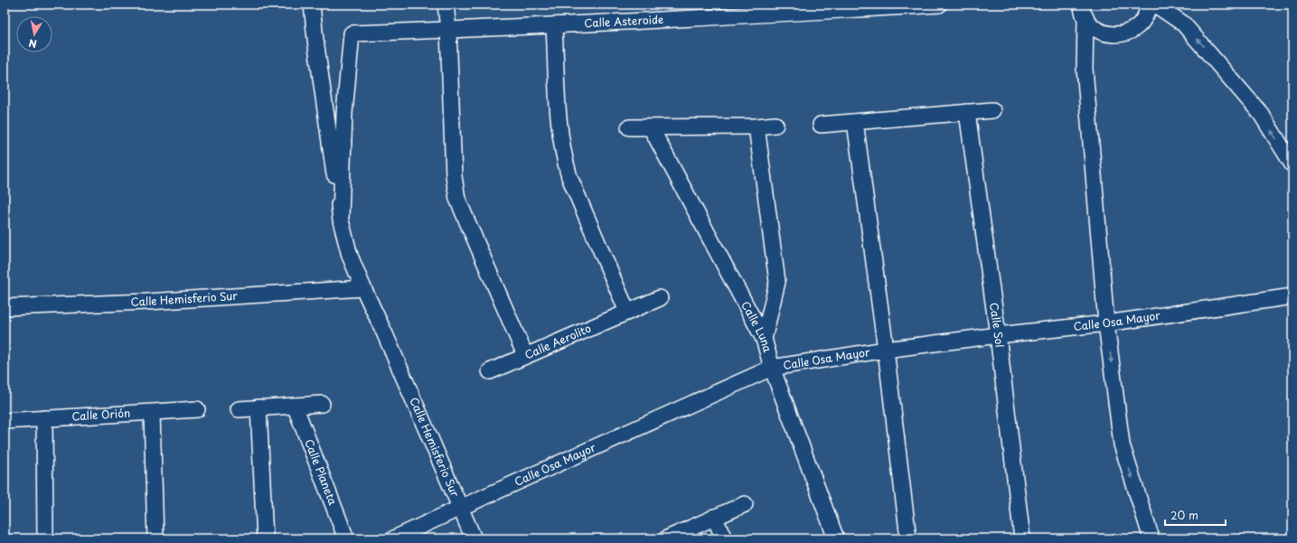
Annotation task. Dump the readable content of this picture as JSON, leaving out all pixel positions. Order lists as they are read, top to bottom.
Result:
{
  "streets": {
    "street": [
      "Calle Asteroide",
      "Calle Hemisferio Sur",
      "Calle Osa Mayor",
      "Calle Sol",
      "Calle Luna",
      "Calle Aerolito",
      "Calle Orión",
      "Calle Planeta"
    ]
  },
  "crossings": [
    ["Calle Asteroide", "Calle Hemisferio Sur"],
    ["Calle Asteroide", "Calle Aerolito"],
    ["Calle Hemisferio Sur", "Calle Osa Mayor"],
    ["Calle Osa Mayor", "Calle Sol"],
    ["Calle Osa Mayor", "Calle Luna"]
  ],
  "scale_bar": "20 m",
  "north": "bottom"
}
